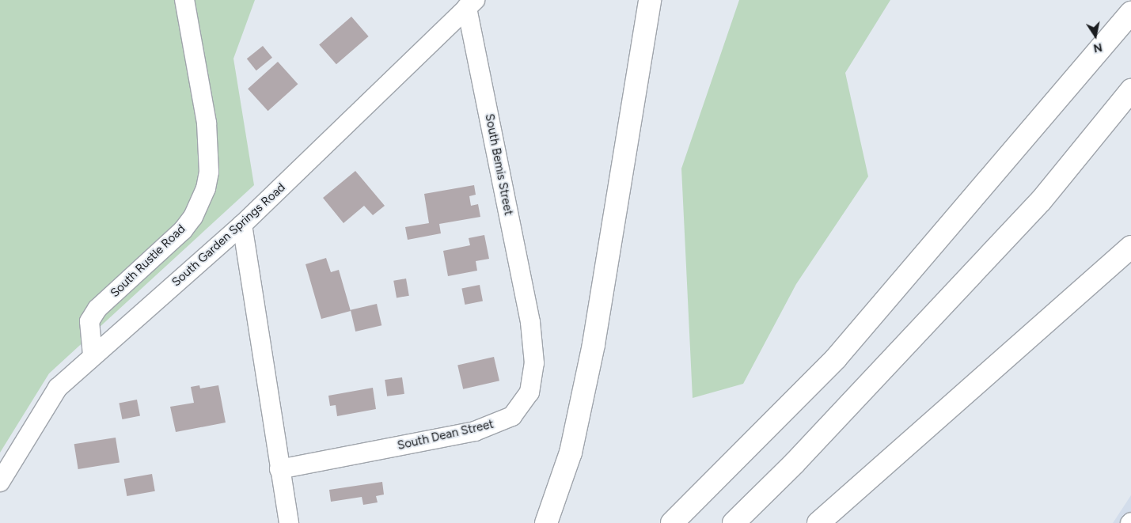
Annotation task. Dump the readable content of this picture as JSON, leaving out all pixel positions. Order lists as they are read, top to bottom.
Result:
{
  "streets": {
    "street": [
      "South Bemis Street",
      "South Garden Springs Road",
      "South Rustle Road",
      "South Dean Street"
    ]
  },
  "crossings": [
    ["South Bemis Street", "South Garden Springs Road"],
    ["South Bemis Street", "South Dean Street"],
    ["South Garden Springs Road", "South Rustle Road"]
  ],
  "north": "bottom"
}
